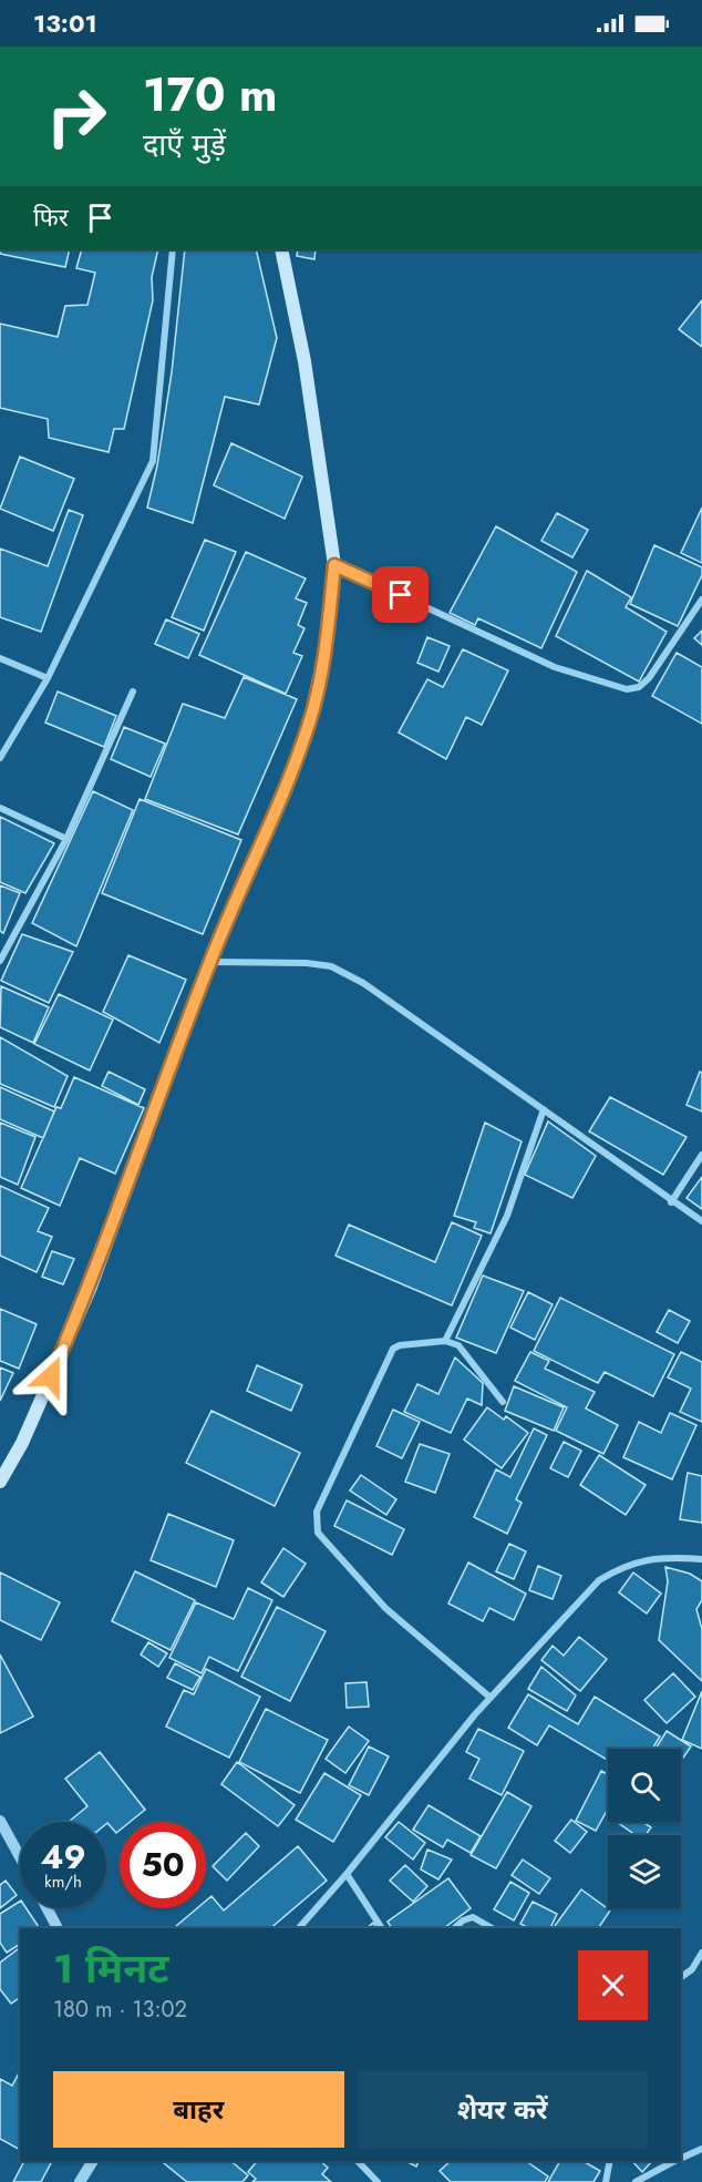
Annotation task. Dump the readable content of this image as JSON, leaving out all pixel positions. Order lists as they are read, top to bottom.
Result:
{
  "page": {
    "status": "13:01",
    "turn": ["170 m", "दाएँ मुड़ें"],
    "then": "फिर",
    "speed": "49 km/h",
    "limit": "50",
    "heading": ["1 मिनट", "180 m · 13:02"],
    "buttons": ["बाहर", "शेयर करें"]
  }
}
